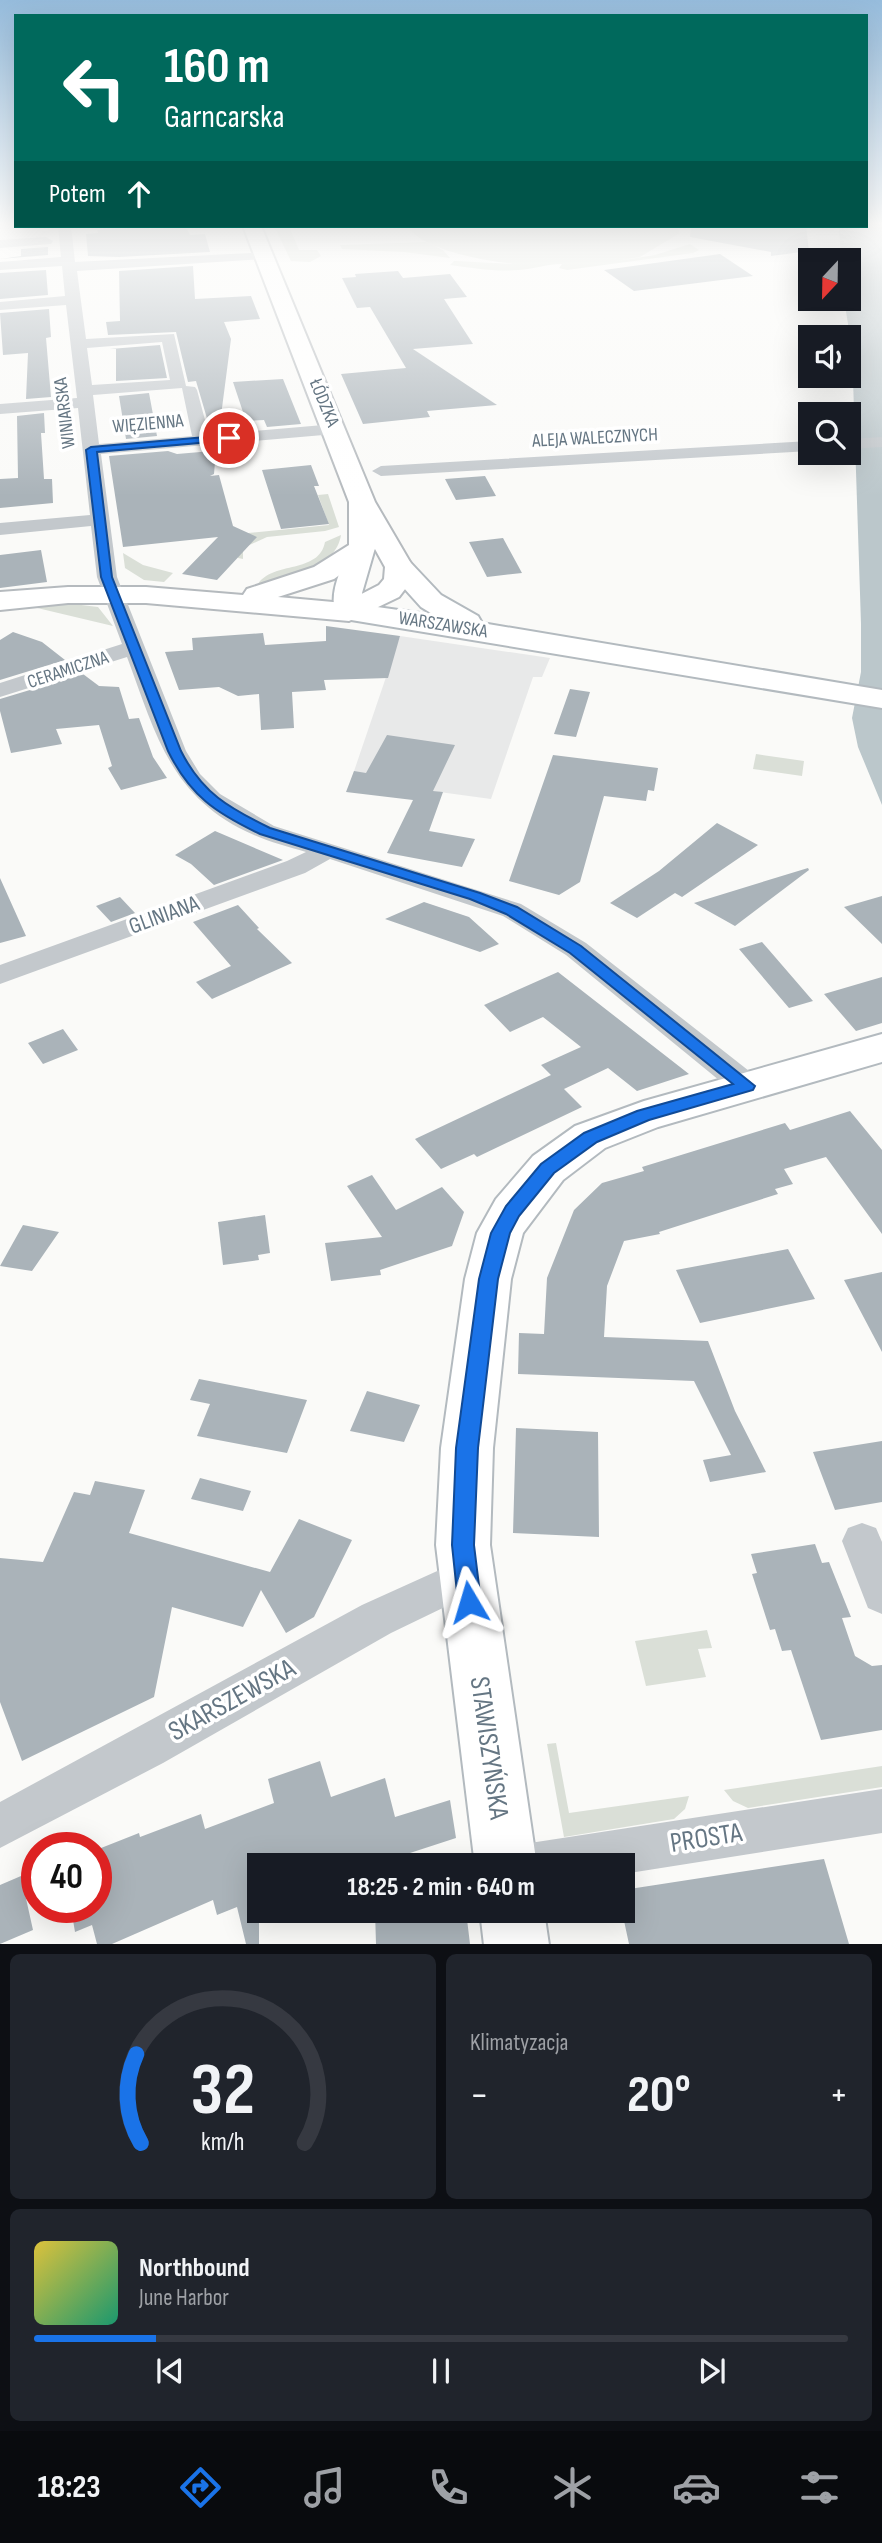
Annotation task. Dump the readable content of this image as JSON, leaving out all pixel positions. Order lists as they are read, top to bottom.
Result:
{
  "streets": {
    "main road": ["ŁÓDZKA", "WARSZAWSKA", "STAWISZYŃSKA"],
    "street": [
      "WINIARSKA",
      "WIĘZIENNA",
      "ALEJA WALECZNYCH",
      "CERAMICZNA",
      "GLINIANA",
      "SKARSZEWSKA",
      "PROSTA"
    ]
  },
  "crossings": [
    ["ŁÓDZKA", "WIĘZIENNA"],
    ["ŁÓDZKA", "WARSZAWSKA"],
    ["WINIARSKA", "WIĘZIENNA"],
    ["WINIARSKA", "WARSZAWSKA"],
    ["WINIARSKA", "CERAMICZNA"],
    ["WINIARSKA", "GLINIANA"],
    ["WINIARSKA", "STAWISZYŃSKA"],
    ["SKARSZEWSKA", "STAWISZYŃSKA"]
  ],
  "north": "bottom",
  "page": {
    "turn": ["160 m", "Garncarska"],
    "then": "Potem",
    "limit": "40",
    "trip": "18:25 · 2 min · 640 m",
    "tile": "Klimatyzacja",
    "heat": ["−", "20°", "+"],
    "song": ["Northbound", "June Harbor"],
    "tabs": "18:23",
    "gauge": ["32", "km/h"]
  }
}
